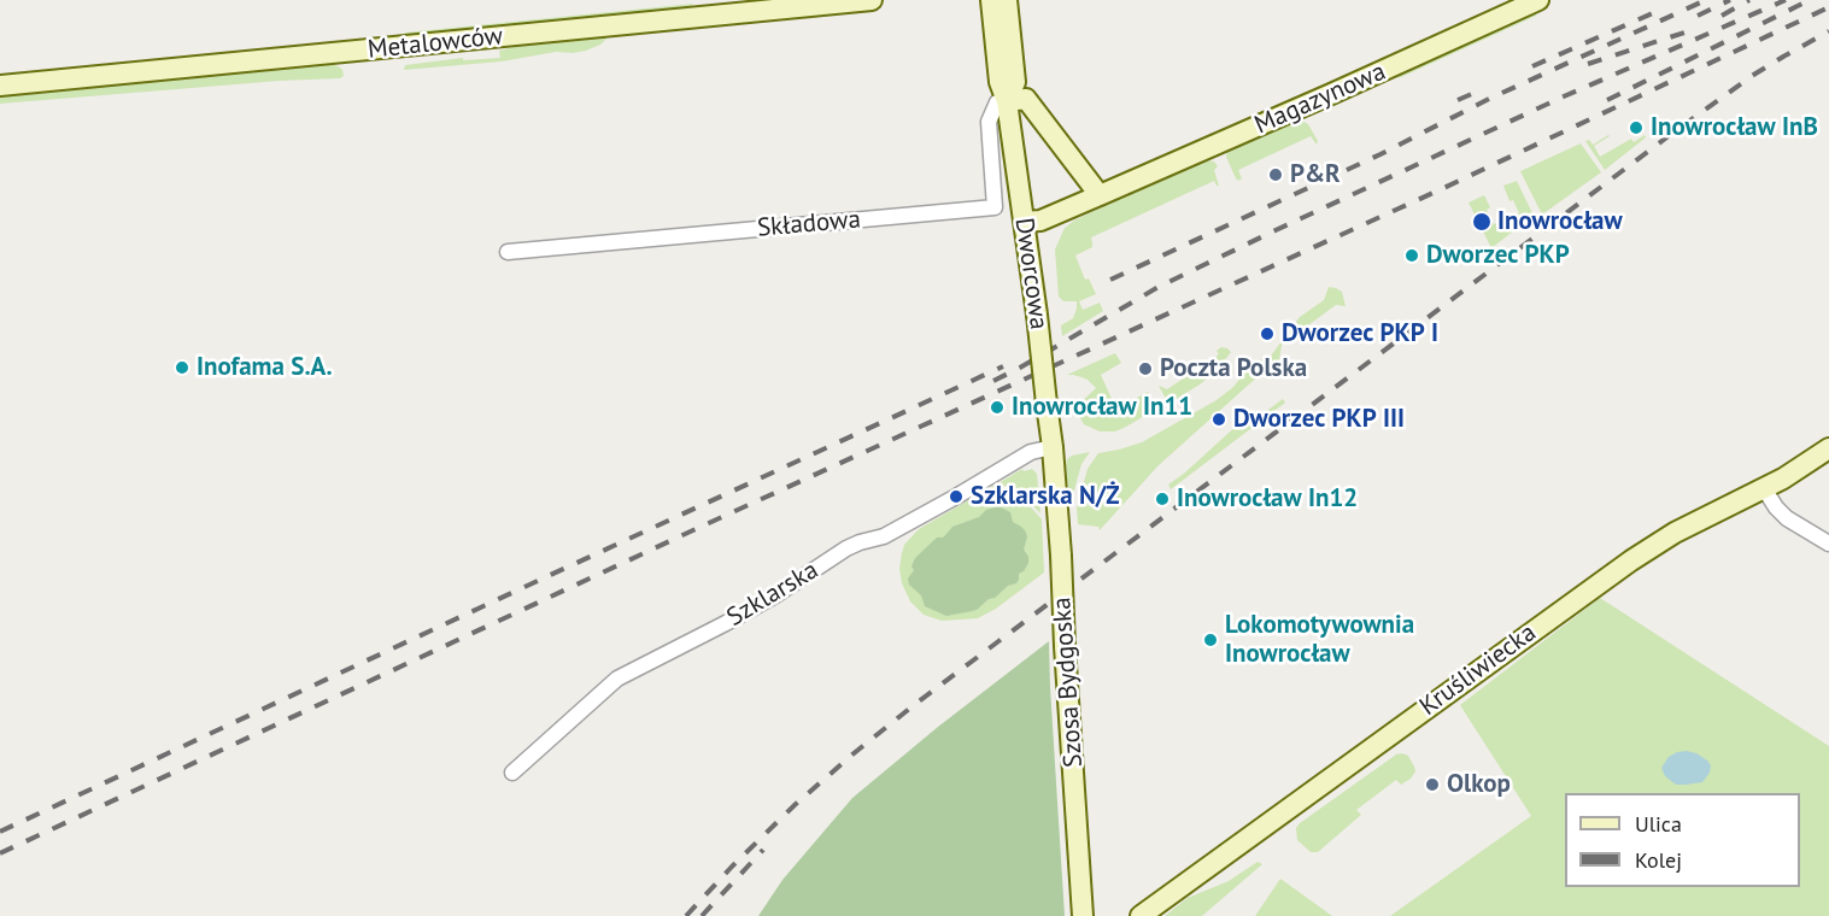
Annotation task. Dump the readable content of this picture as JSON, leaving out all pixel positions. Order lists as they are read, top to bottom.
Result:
{
  "streets": {
    "main road": [
      "Metalowców",
      "Magazynowa",
      "Dworcowa",
      "Kruśliwiecka",
      "Szosa Bydgoska"
    ],
    "street": ["Składowa", "Szklarska"]
  },
  "crossings": [
    ["Magazynowa", "Dworcowa"],
    ["Składowa", "Dworcowa"],
    ["Dworcowa", "Szklarska"],
    ["Dworcowa", "Szosa Bydgoska"],
    ["Szklarska", "Szosa Bydgoska"]
  ],
  "places": [
    "Inowrocław InB",
    "P&R",
    "Inowrocław",
    "Dworzec PKP",
    "Dworzec PKP I",
    "Inofama S.A.",
    "Poczta Polska",
    "Inowrocław In11",
    "Dworzec PKP III",
    "Szklarska N/Ż",
    "Inowrocław In12",
    "Lokomotywownia Inowrocław",
    "Olkop"
  ],
  "legend": ["Ulica", "Kolej"]
}
